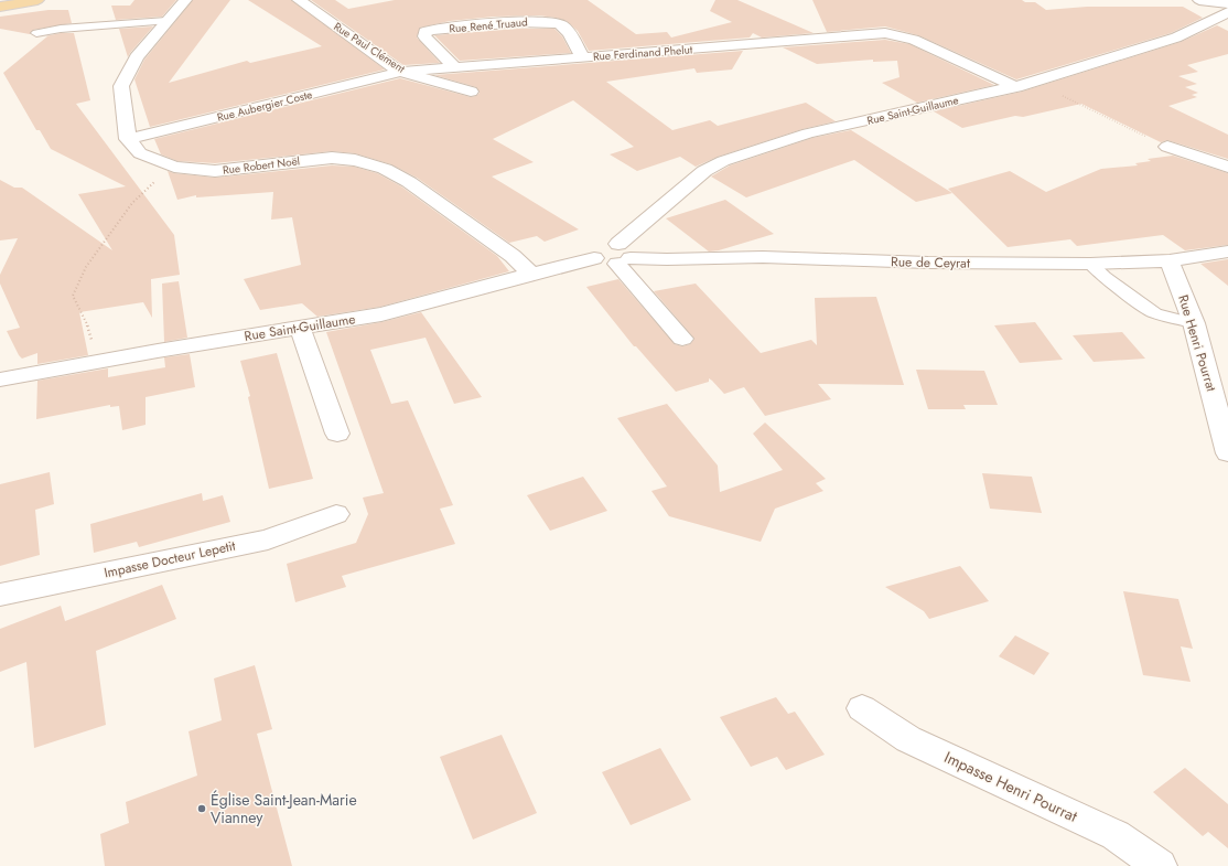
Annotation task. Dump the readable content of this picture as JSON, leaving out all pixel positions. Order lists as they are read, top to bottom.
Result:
{
  "streets": {
    "street": [
      "Rue René Truaud",
      "Rue Paul Clément",
      "Rue Ferdinand Phelut",
      "Rue Aubergier Coste",
      "Rue Saint-Guillaume",
      "Rue Robert Noël",
      "Rue de Ceyrat",
      "Rue Henri Pourrat",
      "Impasse Docteur Lepetit",
      "Impasse Henri Pourrat"
    ]
  },
  "crossings": [
    ["Rue René Truaud", "Rue Ferdinand Phelut"],
    ["Rue Paul Clément", "Rue Ferdinand Phelut"],
    ["Rue Paul Clément", "Rue Aubergier Coste"],
    ["Rue Ferdinand Phelut", "Rue Aubergier Coste"],
    ["Rue Ferdinand Phelut", "Rue Saint-Guillaume"],
    ["Rue Aubergier Coste", "Rue Robert Noël"],
    ["Rue Saint-Guillaume", "Rue Robert Noël"],
    ["Rue Saint-Guillaume", "Rue de Ceyrat"],
    ["Rue de Ceyrat", "Rue Henri Pourrat"]
  ],
  "places": ["Église Saint-Jean-Marie Vianney"]
}
